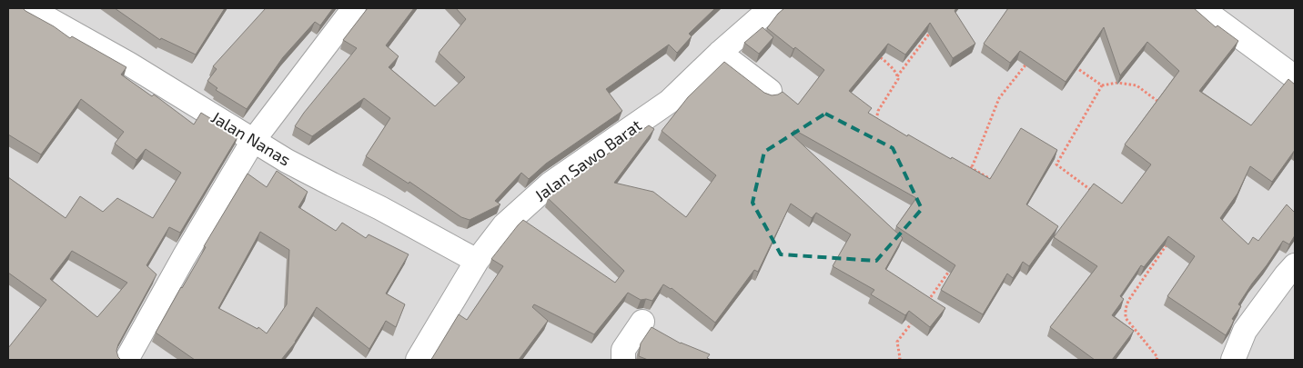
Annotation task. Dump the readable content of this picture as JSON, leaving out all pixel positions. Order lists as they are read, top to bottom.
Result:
{
  "streets": {
    "street": ["Jalan Nanas", "Jalan Sawo Barat"]
  },
  "crossings": [
    ["Jalan Nanas", "Jalan Sawo Barat"]
  ]
}
